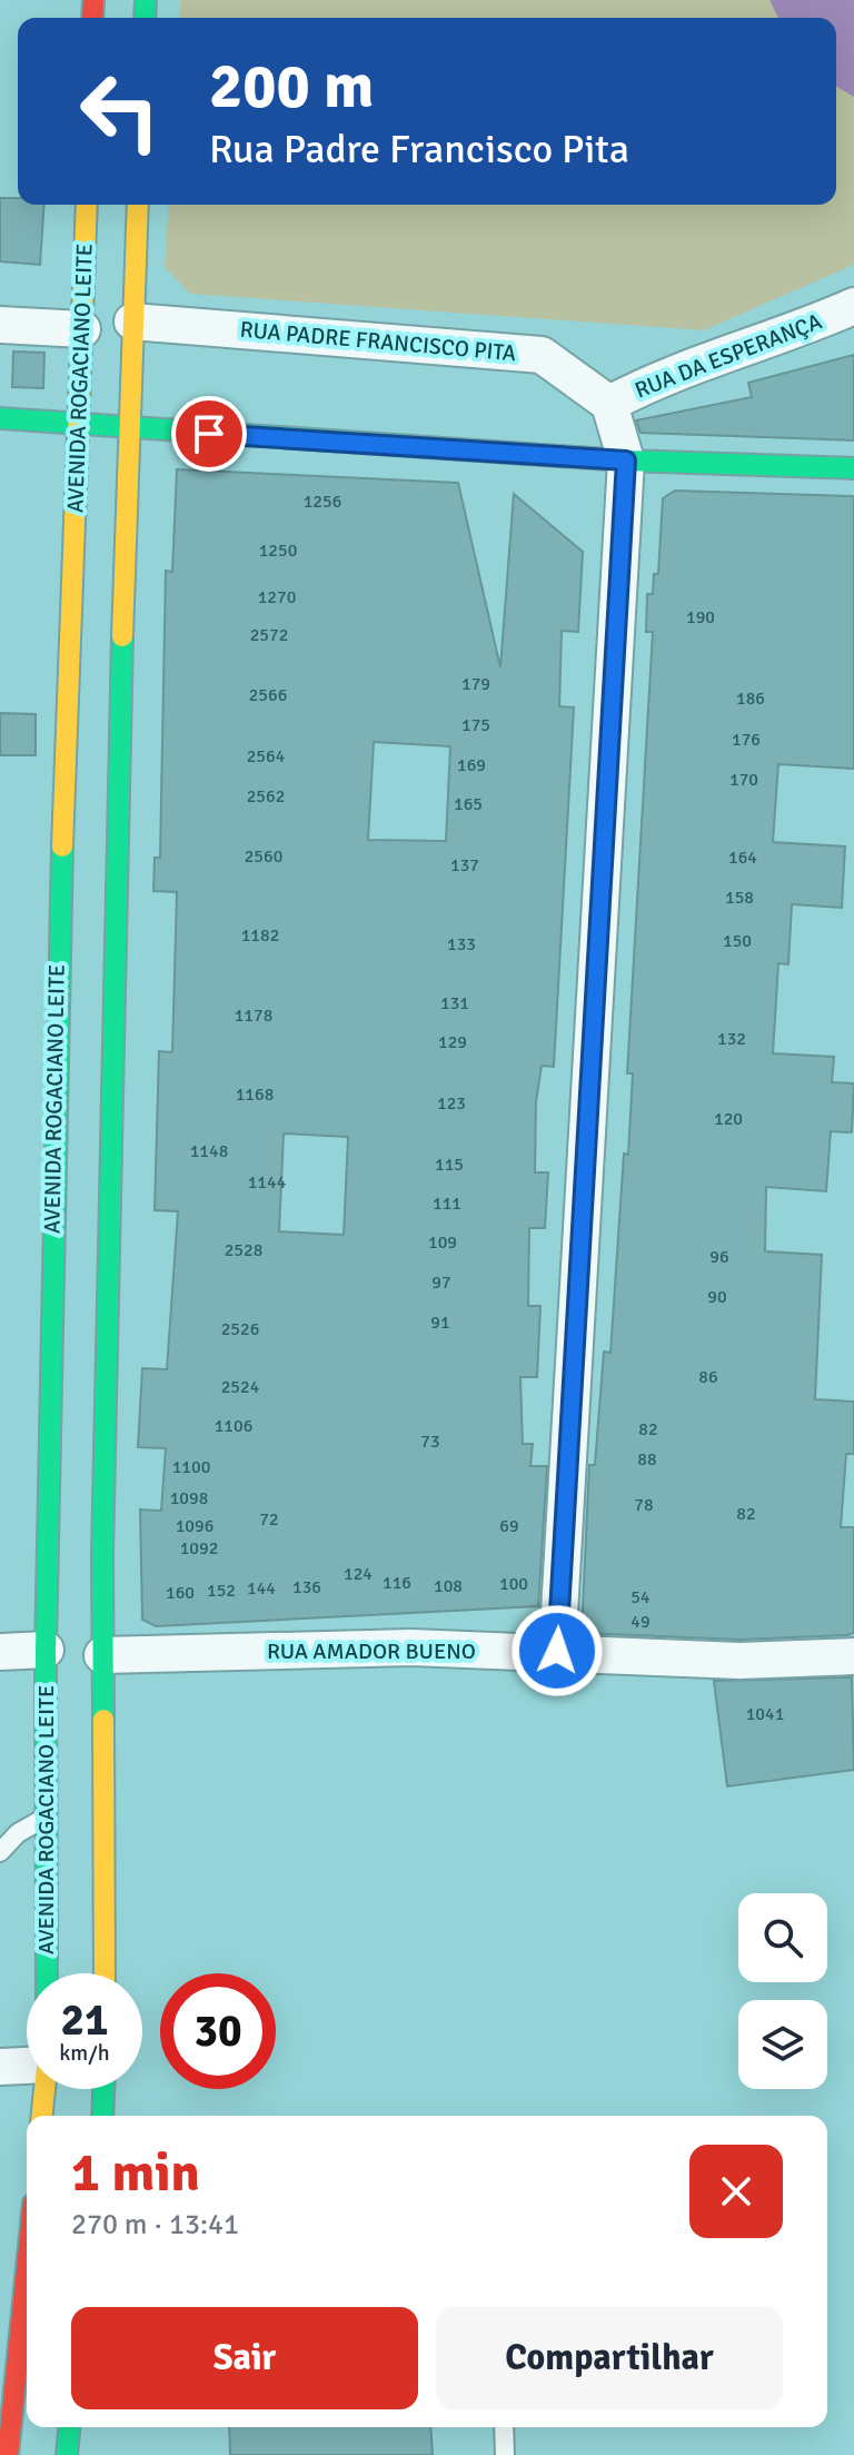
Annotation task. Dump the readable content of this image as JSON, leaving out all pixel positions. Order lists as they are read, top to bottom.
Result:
{
  "streets": {
    "main road": ["AVENIDA ROGACIANO LEITE"],
    "street": ["RUA PADRE FRANCISCO PITA", "RUA DA ESPERANÇA", "RUA AMADOR BUENO"]
  },
  "crossings": [
    ["RUA PADRE FRANCISCO PITA", "RUA DA ESPERANÇA"],
    ["RUA DA ESPERANÇA", "RUA AMADOR BUENO"]
  ],
  "house_numbers": [
    "1256",
    "1250",
    "1270",
    "190",
    "2572",
    "179",
    "2566",
    "186",
    "175",
    "176",
    "2564",
    "169",
    "170",
    "2562",
    "165",
    "2560",
    "164",
    "137",
    "158",
    "1182",
    "150",
    "133",
    "131",
    "1178",
    "132",
    "129",
    "1168",
    "123",
    "120",
    "1148",
    "115",
    "1144",
    "111",
    "109",
    "2528",
    "96",
    "97",
    "90",
    "91",
    "2526",
    "86",
    "2524",
    "1106",
    "82",
    "73",
    "88",
    "1100",
    "1098",
    "78",
    "82",
    "72",
    "1096",
    "69",
    "1092",
    "124",
    "116",
    "100",
    "108",
    "136",
    "144",
    "152",
    "160",
    "54",
    "49",
    "1041"
  ],
  "page": {
    "turn": ["200 m", "Rua Padre Francisco Pita"],
    "speed": "21 km/h",
    "limit": "30",
    "heading": ["1 min", "270 m · 13:41"],
    "buttons": ["Sair", "Compartilhar"]
  }
}
